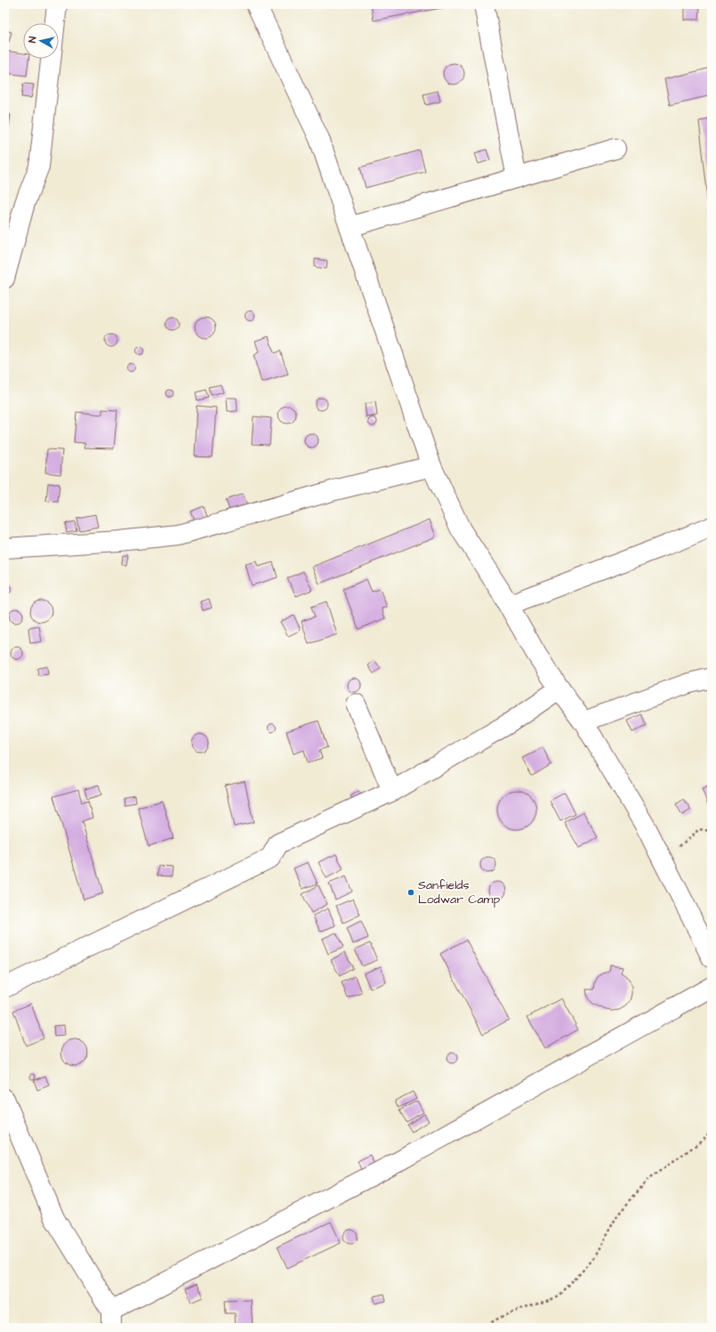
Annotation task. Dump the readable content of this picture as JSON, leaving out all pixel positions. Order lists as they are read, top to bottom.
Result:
{
  "places": ["Sanfields Lodwar Camp"],
  "north": "left"
}
